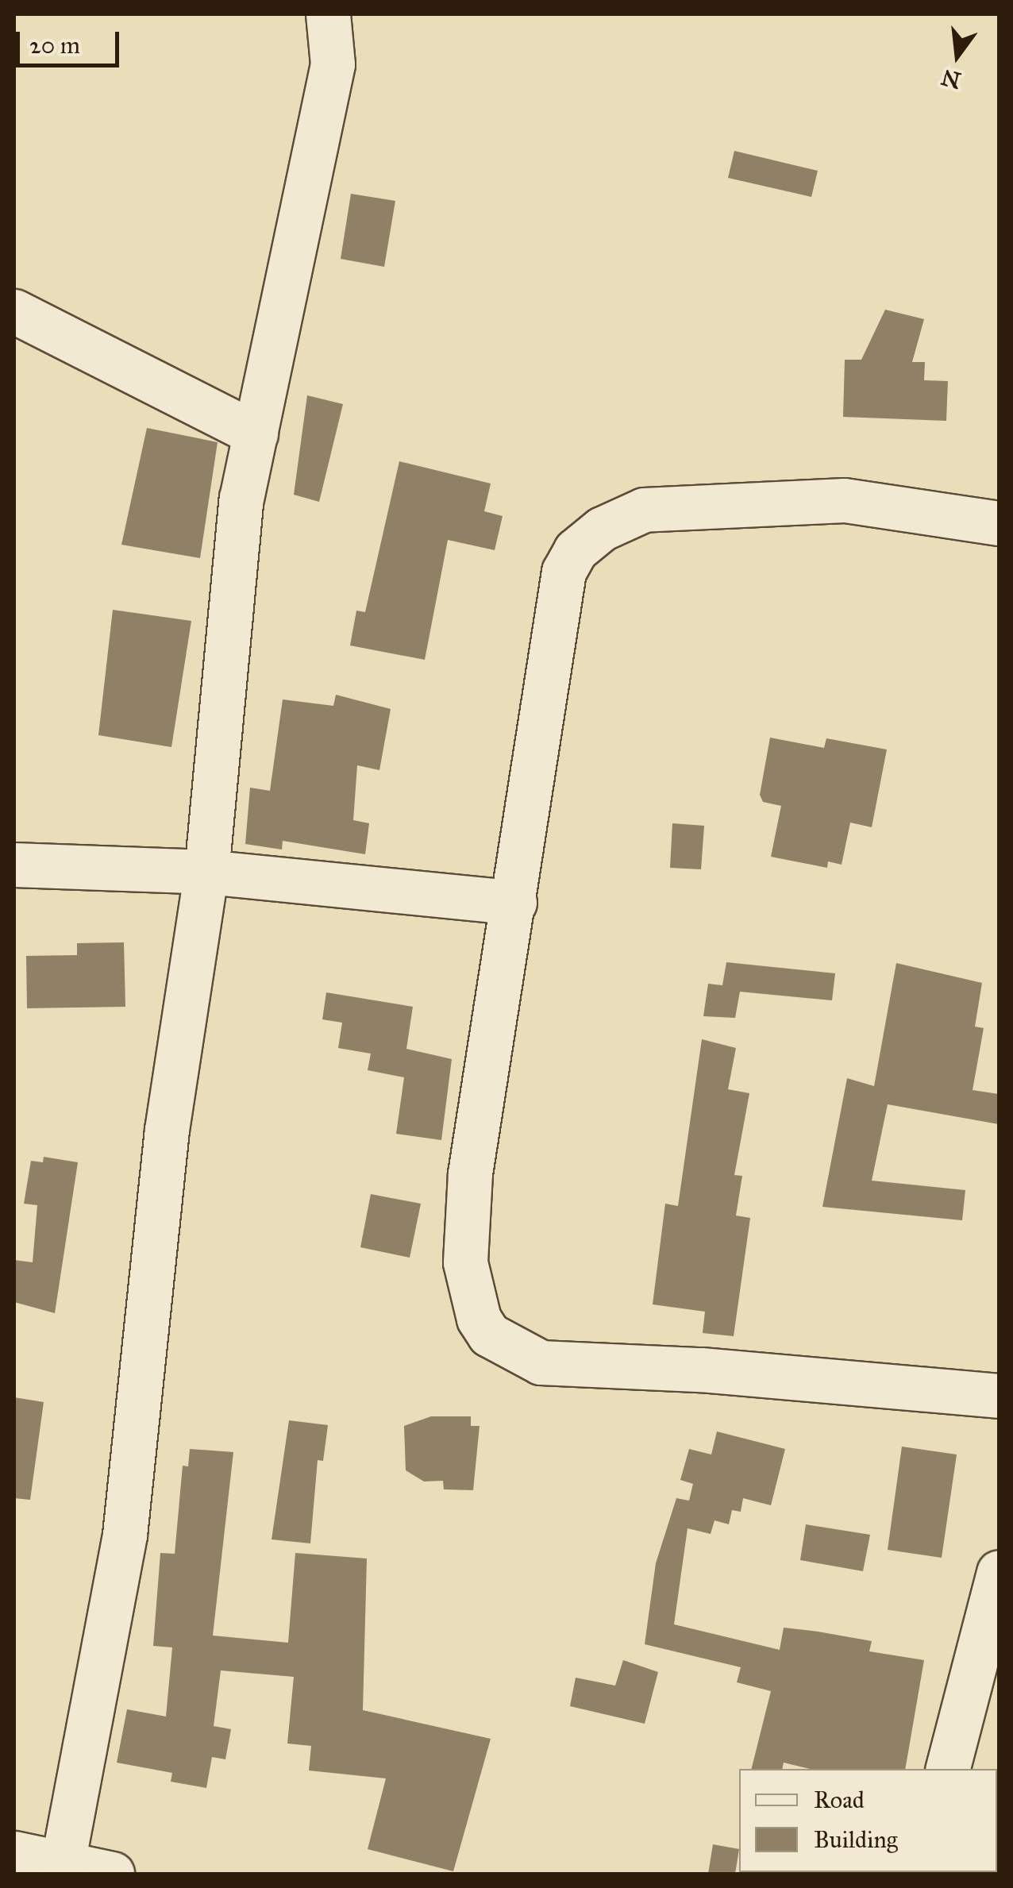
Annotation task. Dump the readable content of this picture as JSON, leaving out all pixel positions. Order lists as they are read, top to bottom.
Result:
{
  "legend": ["Road", "Building"],
  "scale_bar": "20 m",
  "north": "bottom"
}
